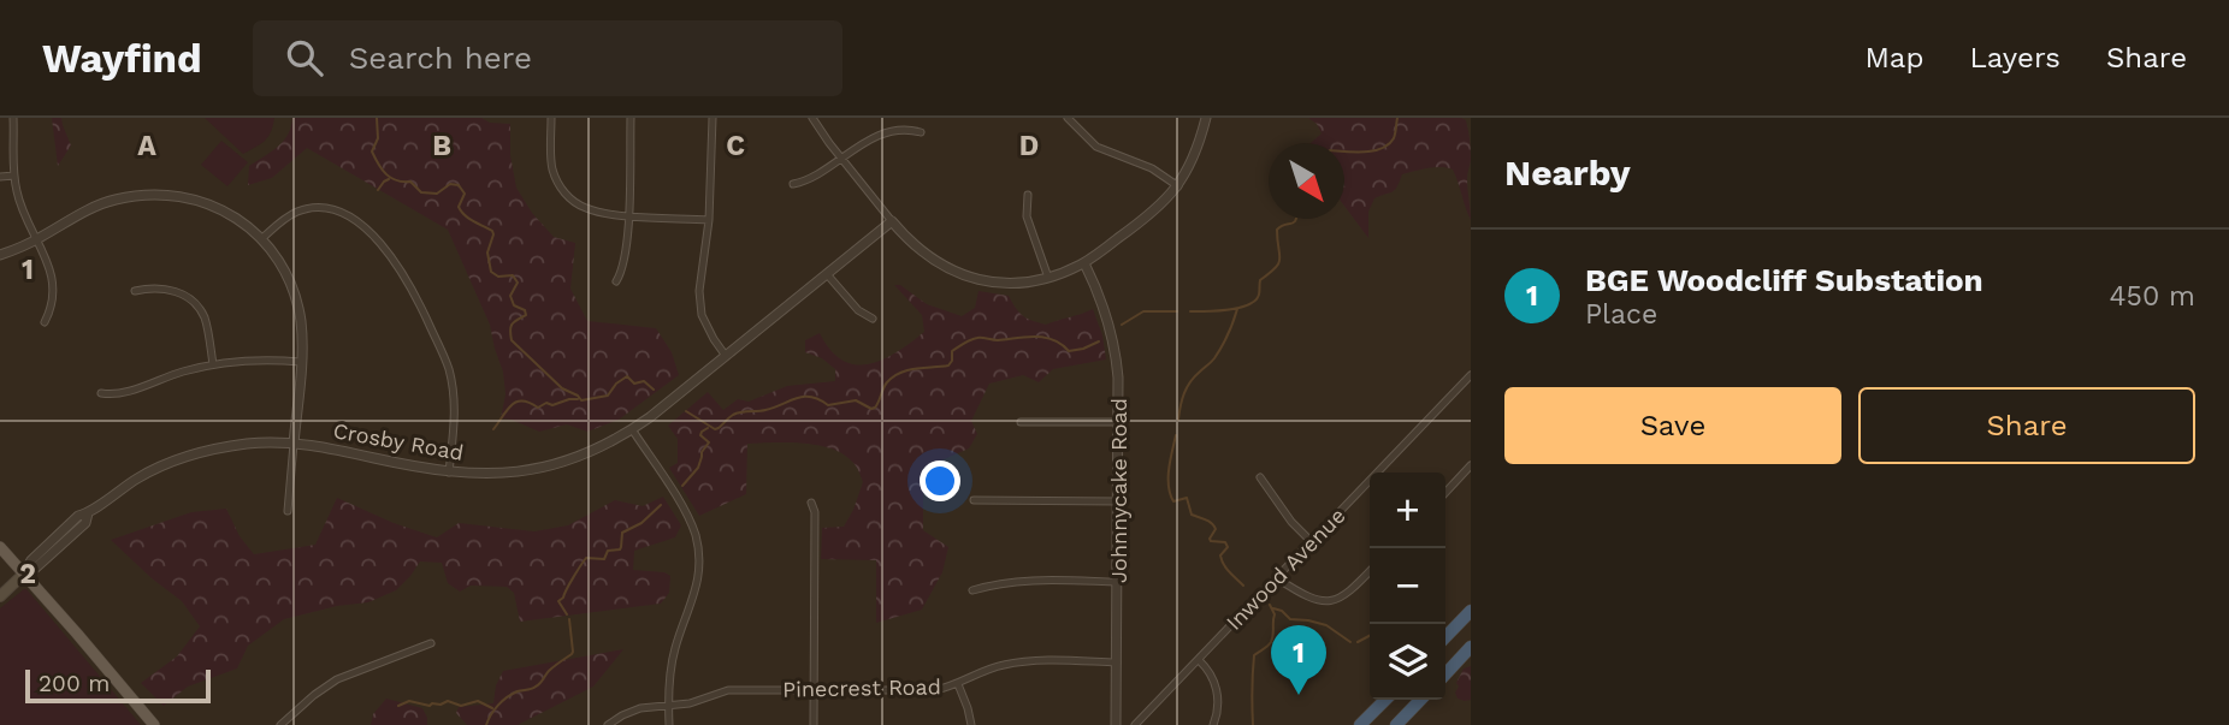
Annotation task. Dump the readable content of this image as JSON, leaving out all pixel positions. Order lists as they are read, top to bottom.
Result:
{
  "streets": {
    "main road": ["Crosby Road"],
    "street": ["Johnnycake Road", "Inwood Avenue", "Pinecrest Road"]
  },
  "crossings": [
    ["Johnnycake Road", "Pinecrest Road"]
  ],
  "scale_bar": "200 m",
  "north": "bottom right",
  "page": {
    "header": "Wayfind",
    "search": "Search here",
    "nav": ["Map", "Layers", "Share"],
    "heading": "Nearby",
    "list": [
      {
        "mark": "1",
        "name": "BGE Woodcliff Substation",
        "note": "Place",
        "value": "450 m"
      }
    ],
    "buttons": ["Save", "Share"],
    "map_buttons": ["+", "−"],
    "pins": "1",
    "scale": "200 m"
  },
  "grid": {
    "columns": [
      "A",
      "B",
      "C",
      "D"
    ],
    "rows": ["1", "2"]
  }
}
